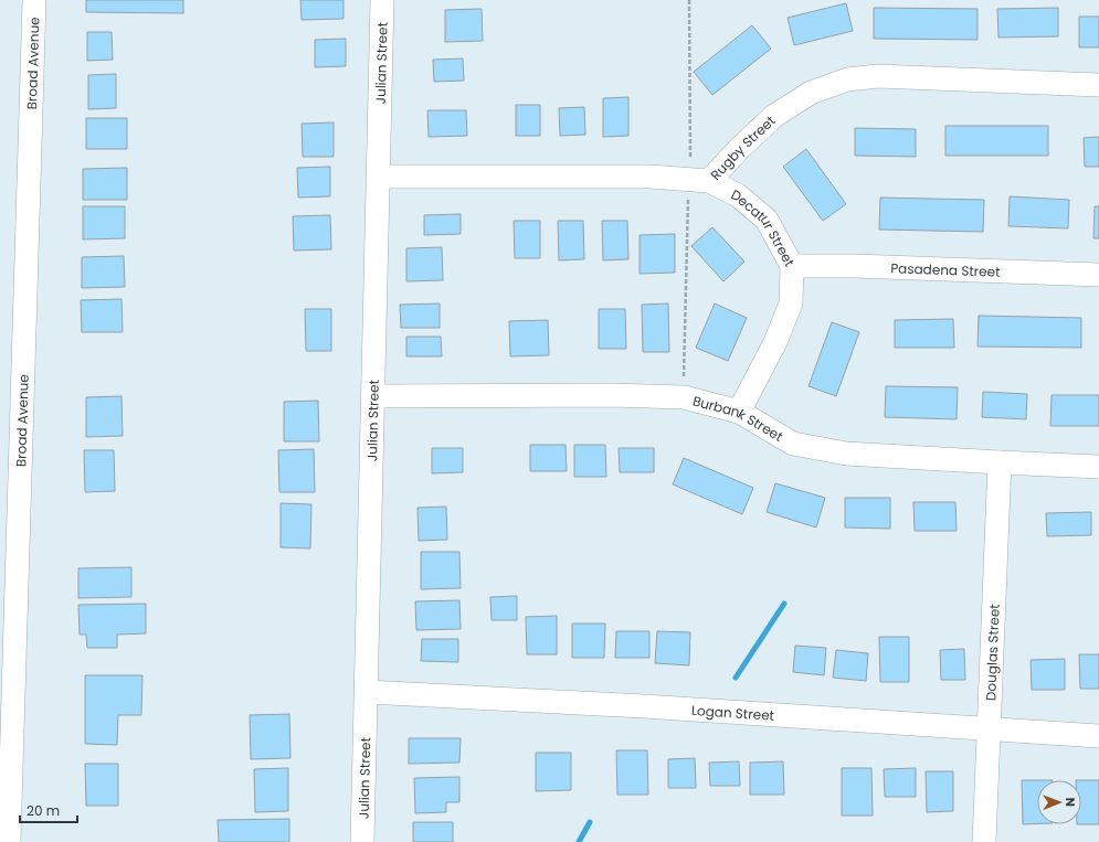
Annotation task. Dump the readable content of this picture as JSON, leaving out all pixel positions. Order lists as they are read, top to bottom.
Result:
{
  "streets": {
    "street": [
      "Broad Avenue",
      "Julian Street",
      "Rugby Street",
      "Decatur Street",
      "Pasadena Street",
      "Burbank Street",
      "Douglas Street",
      "Logan Street"
    ]
  },
  "crossings": [
    ["Julian Street", "Rugby Street"],
    ["Julian Street", "Burbank Street"],
    ["Julian Street", "Logan Street"],
    ["Rugby Street", "Decatur Street"],
    ["Decatur Street", "Pasadena Street"],
    ["Decatur Street", "Burbank Street"],
    ["Burbank Street", "Douglas Street"],
    ["Douglas Street", "Logan Street"]
  ],
  "scale_bar": "20 m",
  "north": "right"
}
